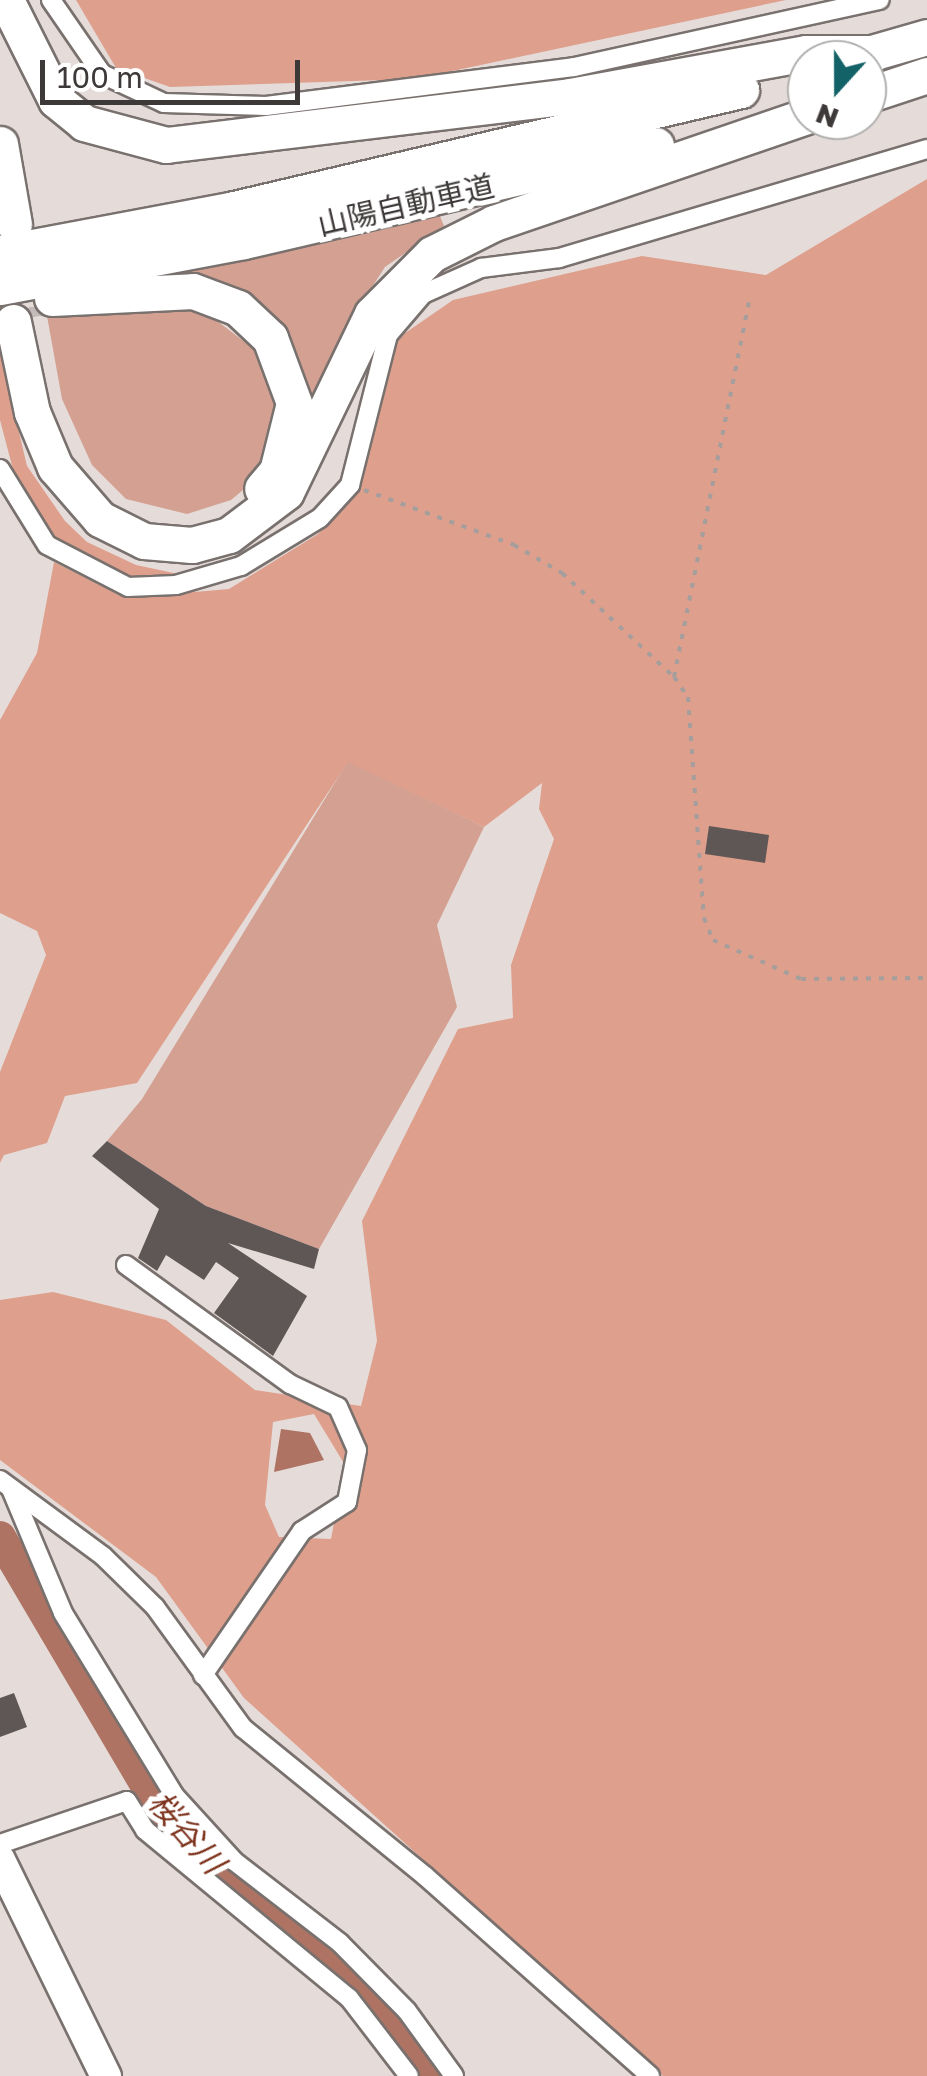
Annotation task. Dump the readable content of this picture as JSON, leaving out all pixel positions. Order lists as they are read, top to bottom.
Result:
{
  "streets": {
    "highway": ["山陽自動車道"]
  },
  "water": ["桜谷川"],
  "scale_bar": "100 m",
  "north": "bottom"
}
